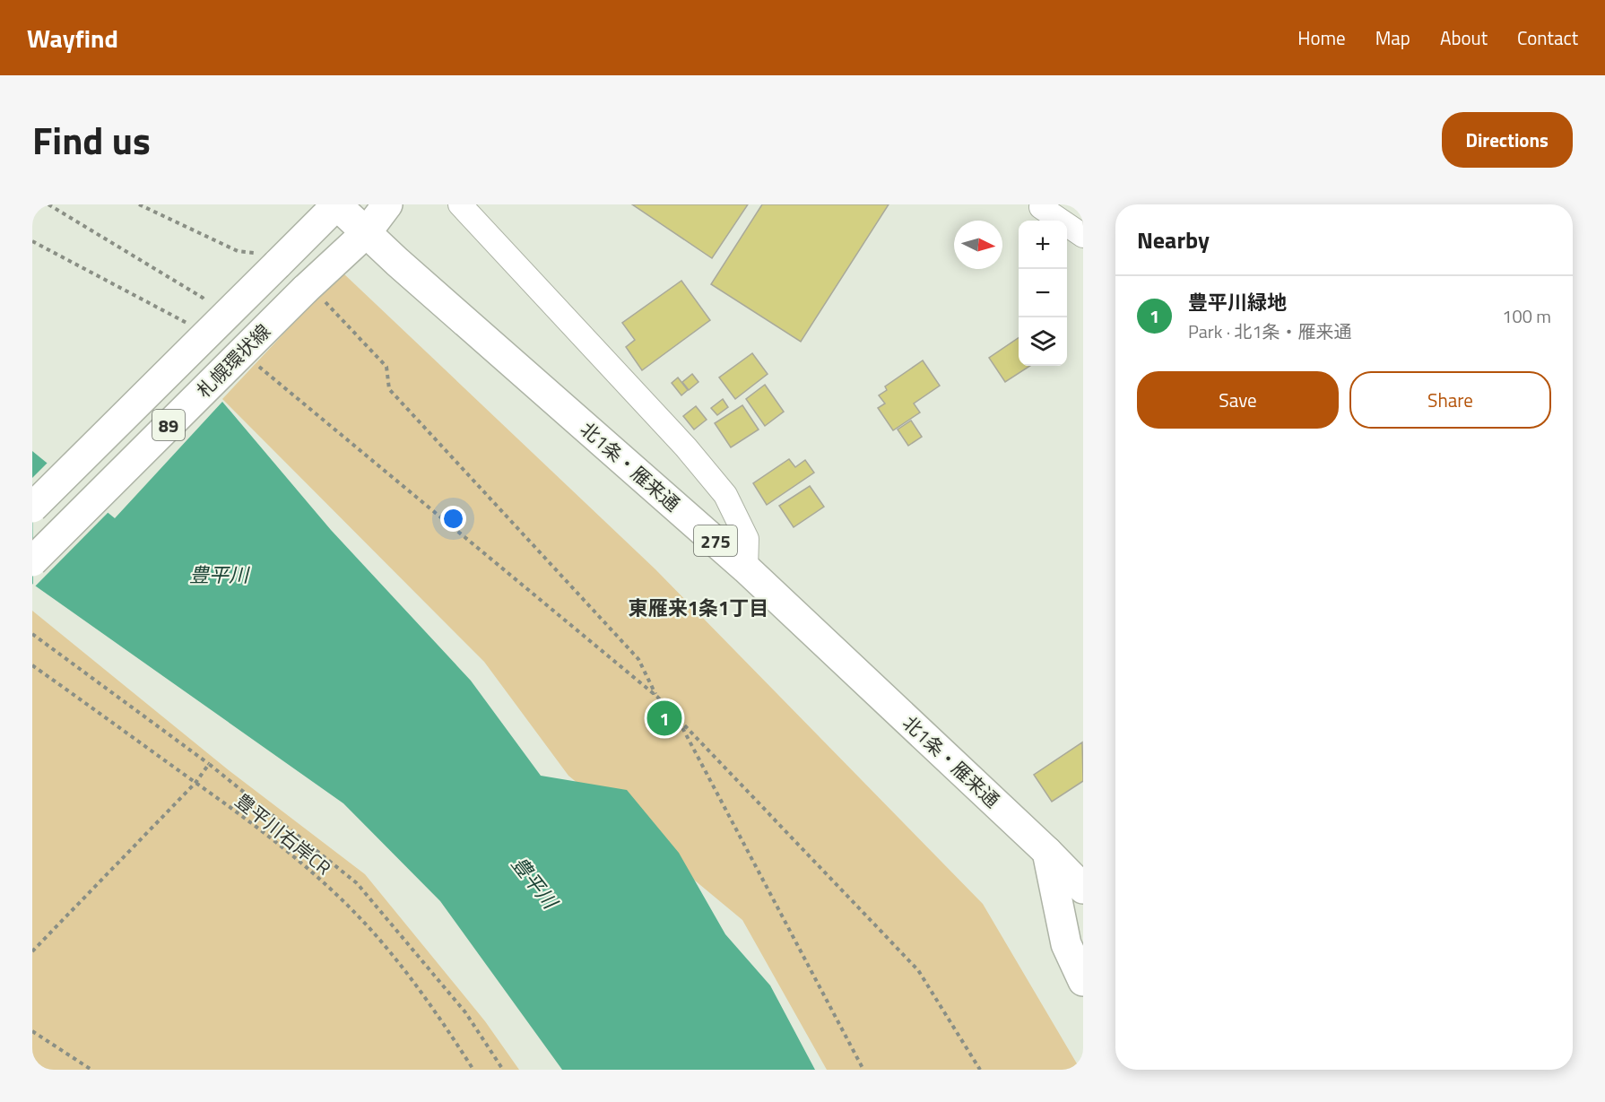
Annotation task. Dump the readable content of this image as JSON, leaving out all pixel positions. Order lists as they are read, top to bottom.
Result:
{
  "streets": {
    "main road": [
      "札幌環状線",
      "89",
      "北1条・雁来通",
      "275"
    ],
    "path": ["豊平川右岸CR"]
  },
  "crossings": [
    ["札幌環状線", "北1条・雁来通"]
  ],
  "districts": ["東雁来1条1丁目"],
  "water": ["豊平川"],
  "north": "right",
  "page": {
    "header": "Wayfind",
    "nav": [
      "Home",
      "Map",
      "About",
      "Contact"
    ],
    "title": "Find us",
    "buttons": [
      "Directions",
      ["Save", "Share"]
    ],
    "heading": "Nearby",
    "map_buttons": ["+", "−"],
    "list": [
      {
        "mark": "1",
        "name": "豊平川緑地",
        "note": "Park · 北1条・雁来通",
        "value": "100 m"
      }
    ],
    "pins": "1"
  }
}
